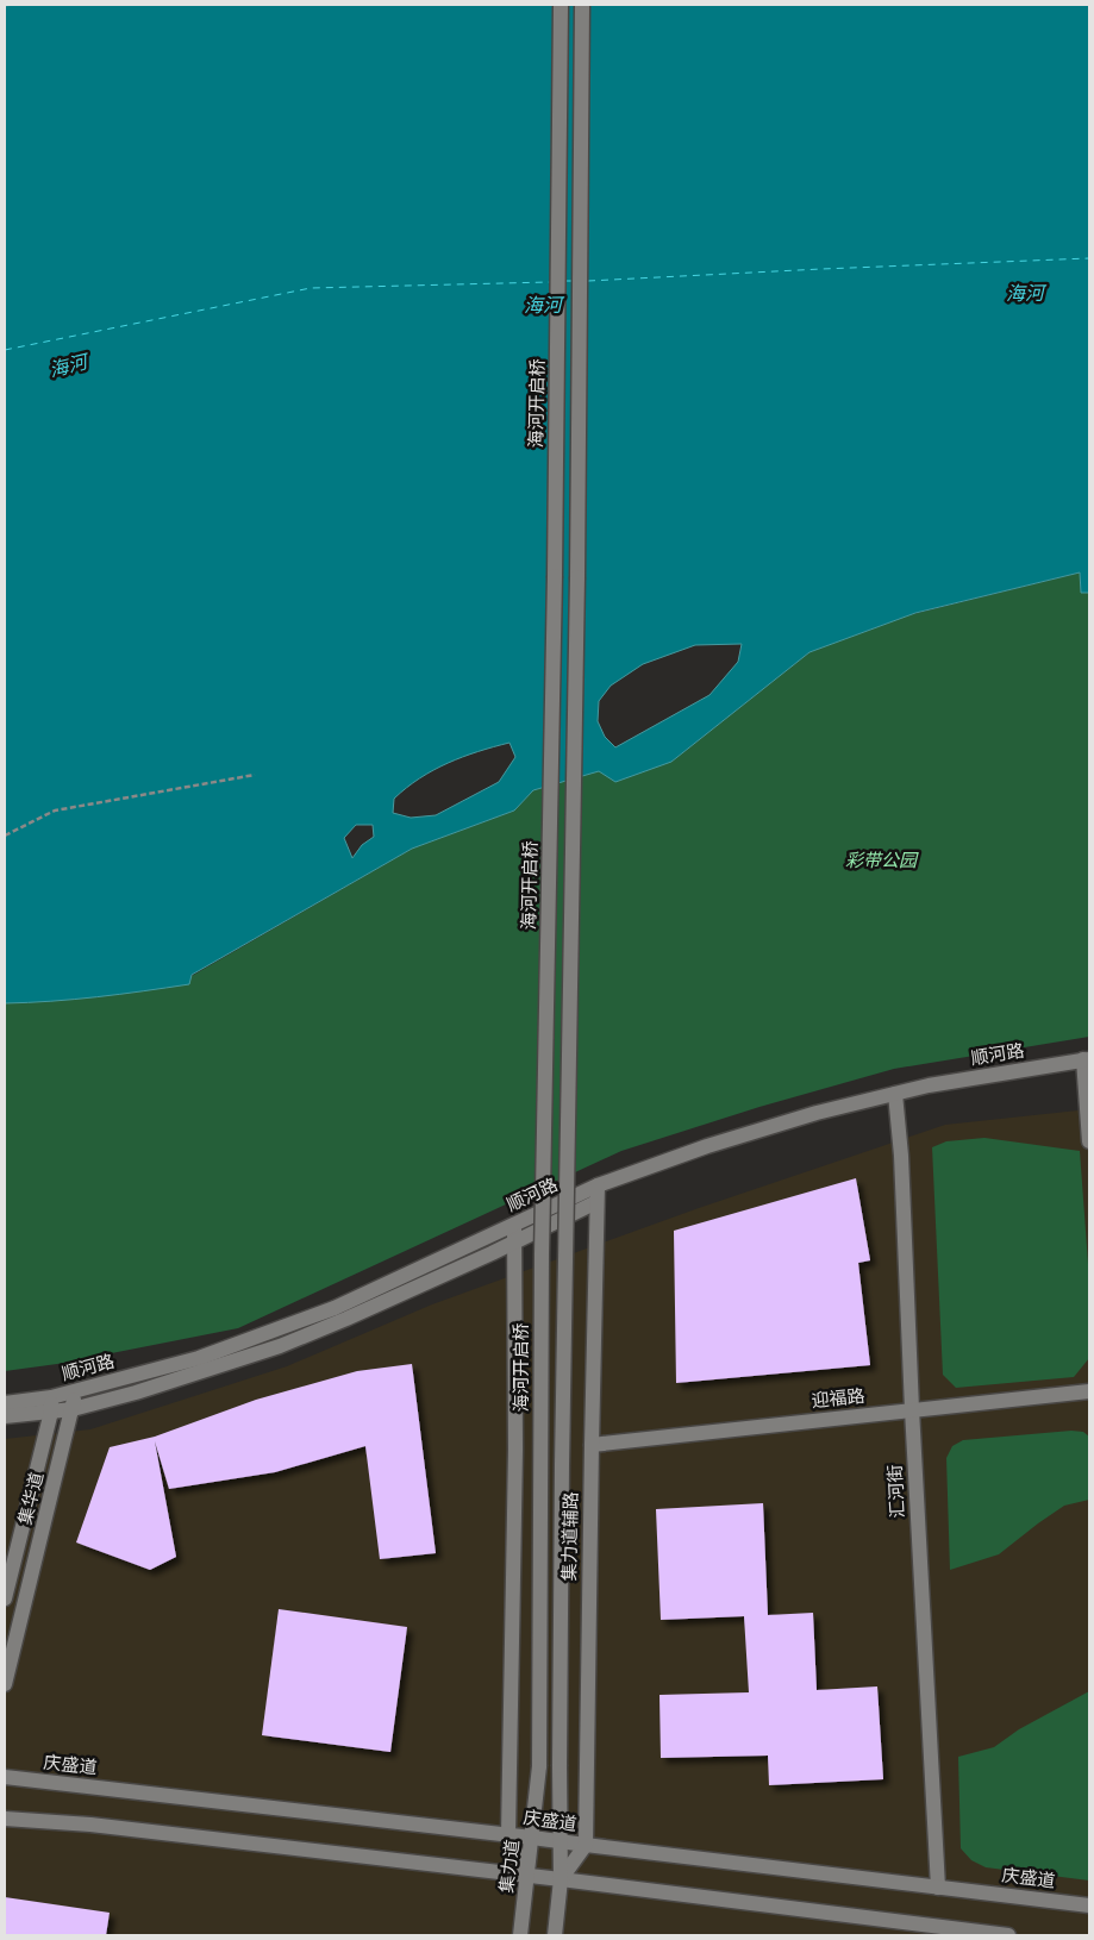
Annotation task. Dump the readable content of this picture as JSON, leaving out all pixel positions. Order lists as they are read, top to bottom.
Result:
{
  "streets": {
    "main road": [
      "海河开启桥",
      "顺河路",
      "迎福路",
      "汇河街",
      "集华道",
      "集力道辅路",
      "庆盛道",
      "集力道"
    ]
  },
  "crossings": [
    ["海河开启桥", "集力道"],
    ["顺河路", "汇河街"],
    ["顺河路", "集华道"],
    ["顺河路", "集力道辅路"],
    ["迎福路", "汇河街"],
    ["迎福路", "集力道辅路"],
    ["汇河街", "庆盛道"],
    ["集力道辅路", "庆盛道"],
    ["庆盛道", "集力道"]
  ],
  "water": ["海河"],
  "parks": ["彩带公园"]
}
